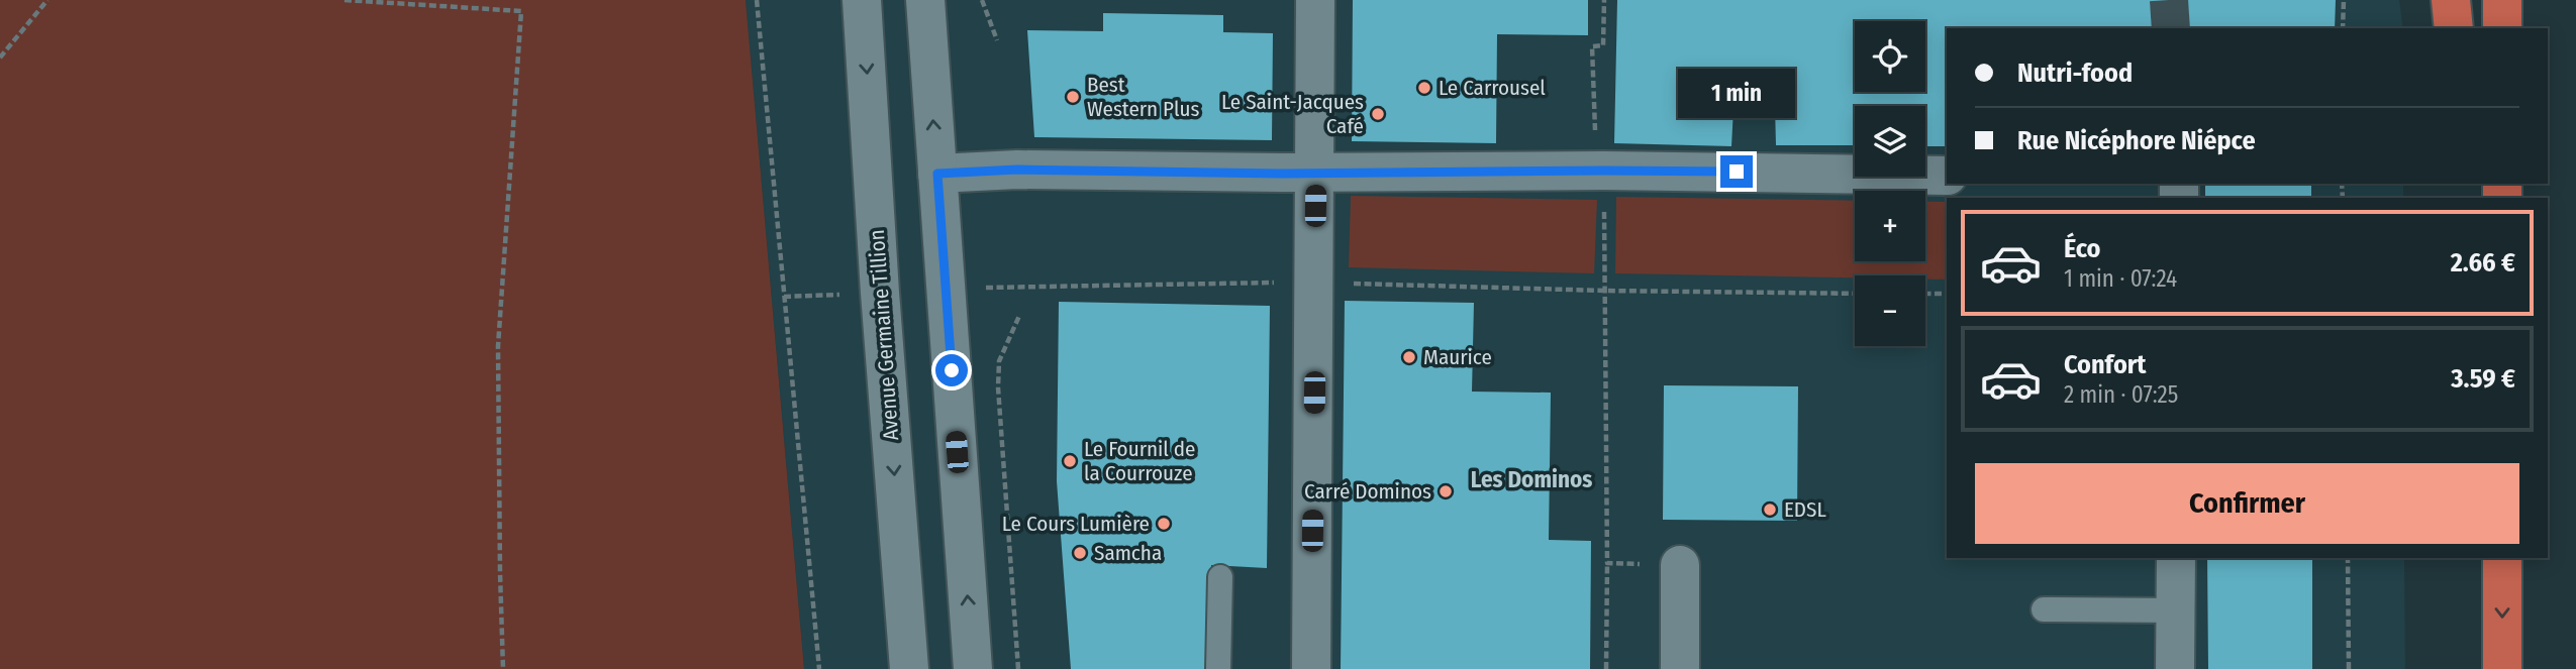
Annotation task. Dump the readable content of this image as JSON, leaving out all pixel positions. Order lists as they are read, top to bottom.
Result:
{
  "streets": {
    "street": ["Avenue Germaine Tillion"]
  },
  "districts": ["Les Dominos"],
  "places": [
    "Le Carrousel",
    "Best Western Plus",
    "Le Saint-Jacques Café",
    "Maurice",
    "Le Fournil de la Courrouze",
    "Carré Dominos",
    "EDSL",
    "Le Cours Lumière",
    "Samcha"
  ],
  "page": {
    "map_buttons": ["+", "−"],
    "banner": ["Nutri-food", "Rue Nicéphore Niépce"],
    "bubble": "1 min",
    "list": [
      {
        "name": "Éco",
        "note": "1 min · 07:24",
        "value": "2.66 €"
      },
      {
        "name": "Confort",
        "note": "2 min · 07:25",
        "value": "3.59 €"
      }
    ],
    "buttons": "Confirmer"
  }
}
